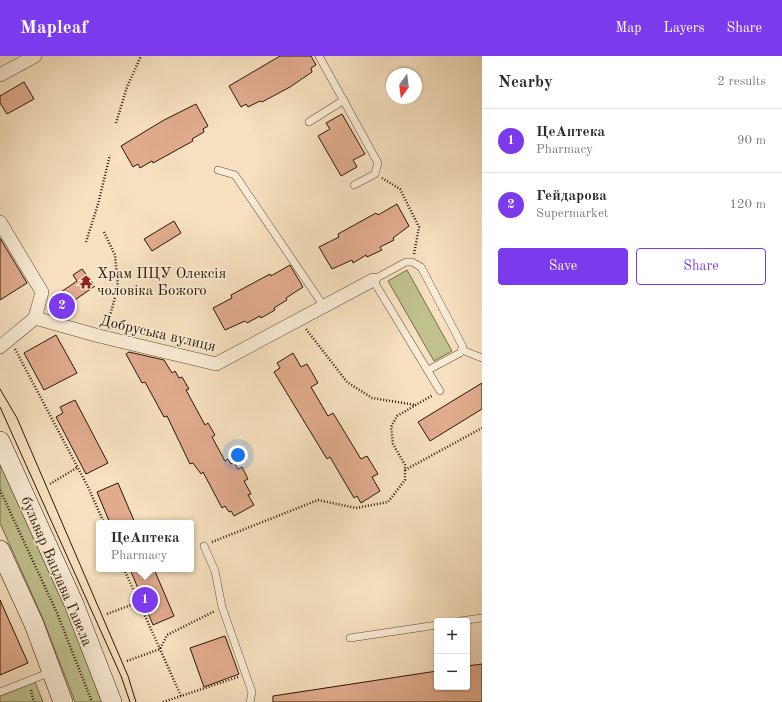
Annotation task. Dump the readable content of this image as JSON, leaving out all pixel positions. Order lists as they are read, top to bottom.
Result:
{
  "streets": {
    "main road": ["бульвар Вацлава Гавела"],
    "street": ["Добруська вулиця"]
  },
  "places": {
    "temple": ["Храм ПЦУ Олексія чоловіка Божого"]
  },
  "north": "bottom",
  "page": {
    "header": "Mapleaf",
    "nav": ["Map", "Layers", "Share"],
    "heading": ["Nearby", "2 results"],
    "list": [
      {
        "mark": "1",
        "name": "ЦеАптека",
        "note": "Pharmacy",
        "value": "90 m"
      },
      {
        "mark": "2",
        "name": "Гейдарова",
        "note": "Supermarket",
        "value": "120 m"
      }
    ],
    "buttons": ["Save", "Share"],
    "pins": ["2", "1"],
    "popup": ["ЦеАптека", "Pharmacy"],
    "map_buttons": ["+", "−"]
  }
}
